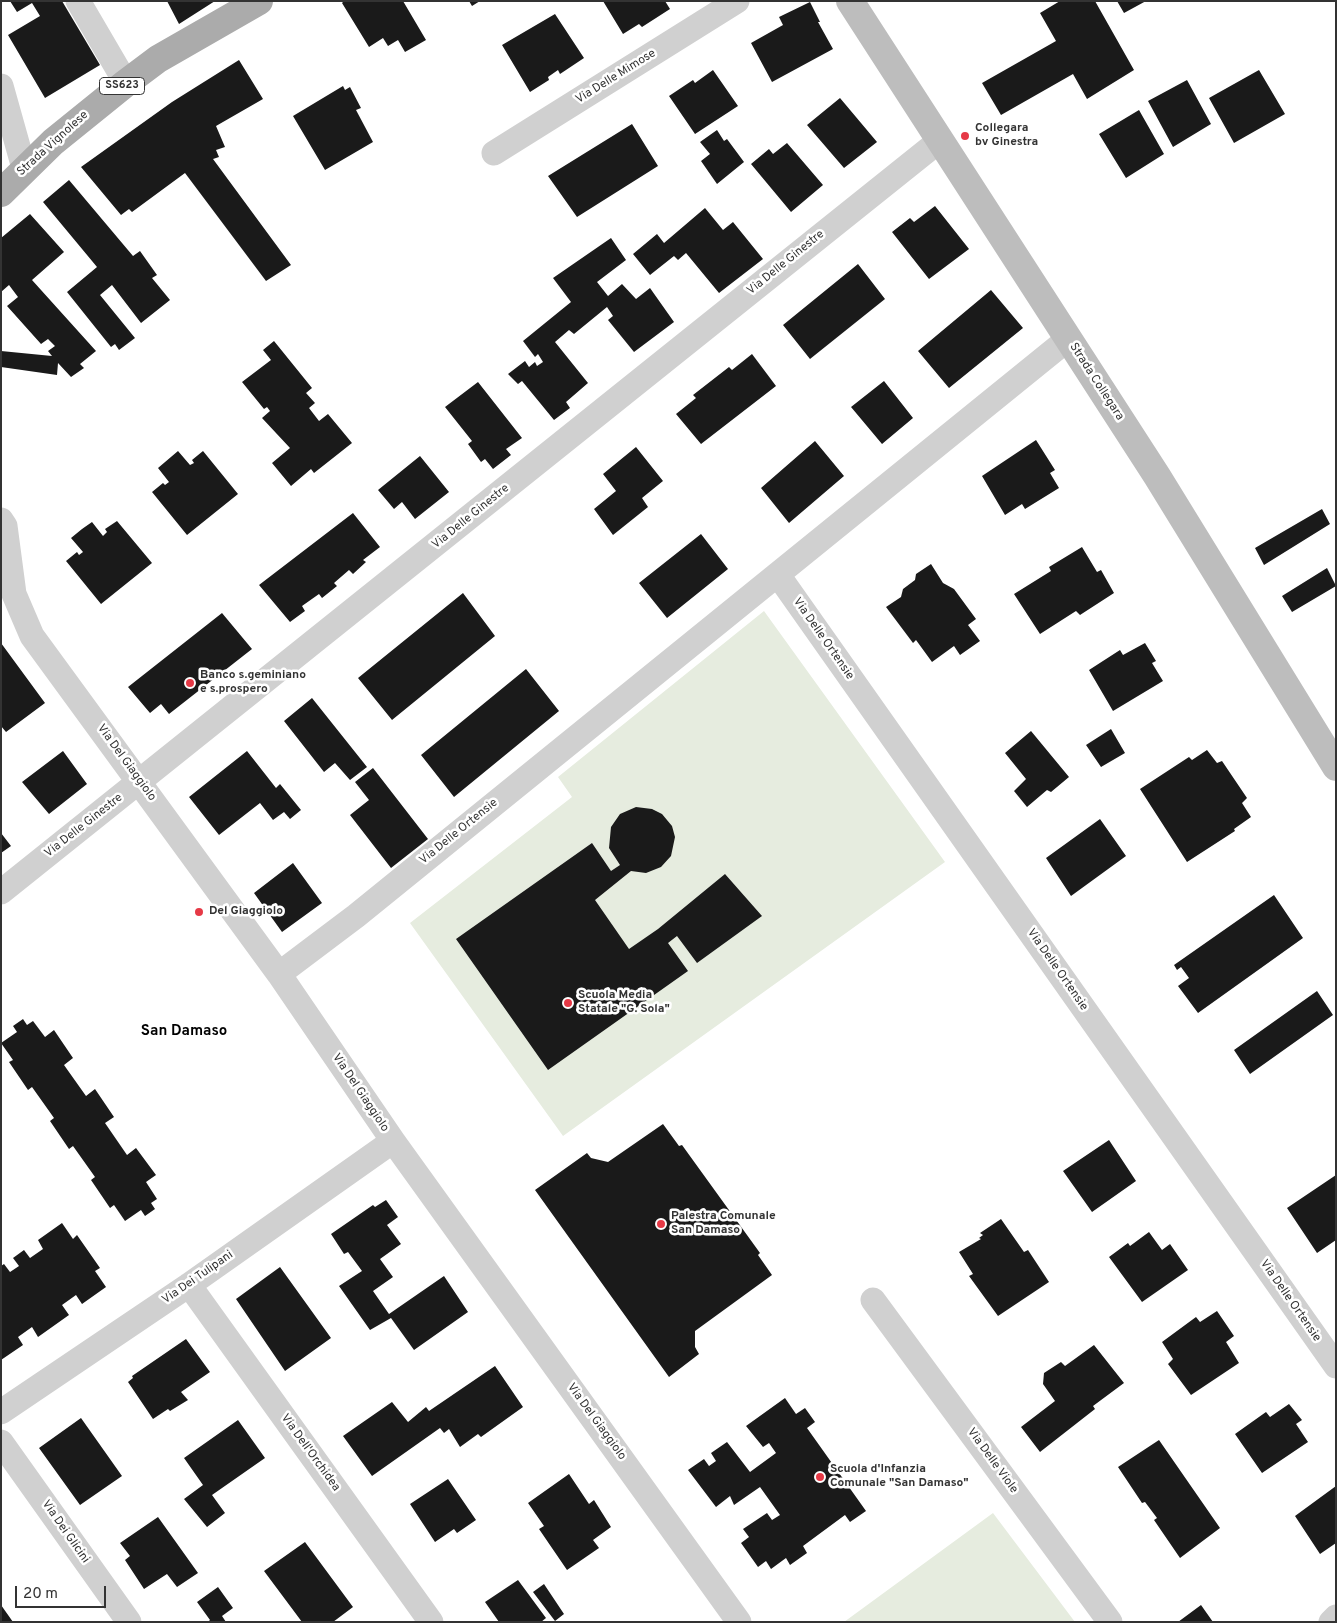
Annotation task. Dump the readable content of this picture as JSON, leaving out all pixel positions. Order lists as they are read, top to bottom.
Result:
{
  "streets": {
    "main road": ["SS623", "Strada Vignolese"],
    "street": [
      "Via Delle Mimose",
      "Via Delle Ginestre",
      "Strada Collegara",
      "Via Delle Ortensie",
      "Via Del Giaggiolo",
      "Via Dei Tulipani",
      "Via Dell'Orchidea",
      "Via Delle Viole",
      "Via Dei Glicini"
    ]
  },
  "crossings": [
    ["Via Delle Ginestre", "Strada Collegara"],
    ["Via Delle Ginestre", "Via Del Giaggiolo"],
    ["Strada Collegara", "Via Delle Ortensie"],
    ["Via Delle Ortensie", "Via Del Giaggiolo"],
    ["Via Del Giaggiolo", "Via Dei Tulipani"],
    ["Via Dei Tulipani", "Via Dell'Orchidea"]
  ],
  "districts": ["San Damaso"],
  "places": [
    "Collegara bv Ginestra",
    "Banco s.geminiano e s.prospero",
    "Del Giaggiolo",
    "Scuola Media Statale \"G. Sola\"",
    "Palestra Comunale San Damaso",
    "Scuola d'Infanzia Comunale \"San Damaso\""
  ],
  "scale_bar": "20 m"
}
